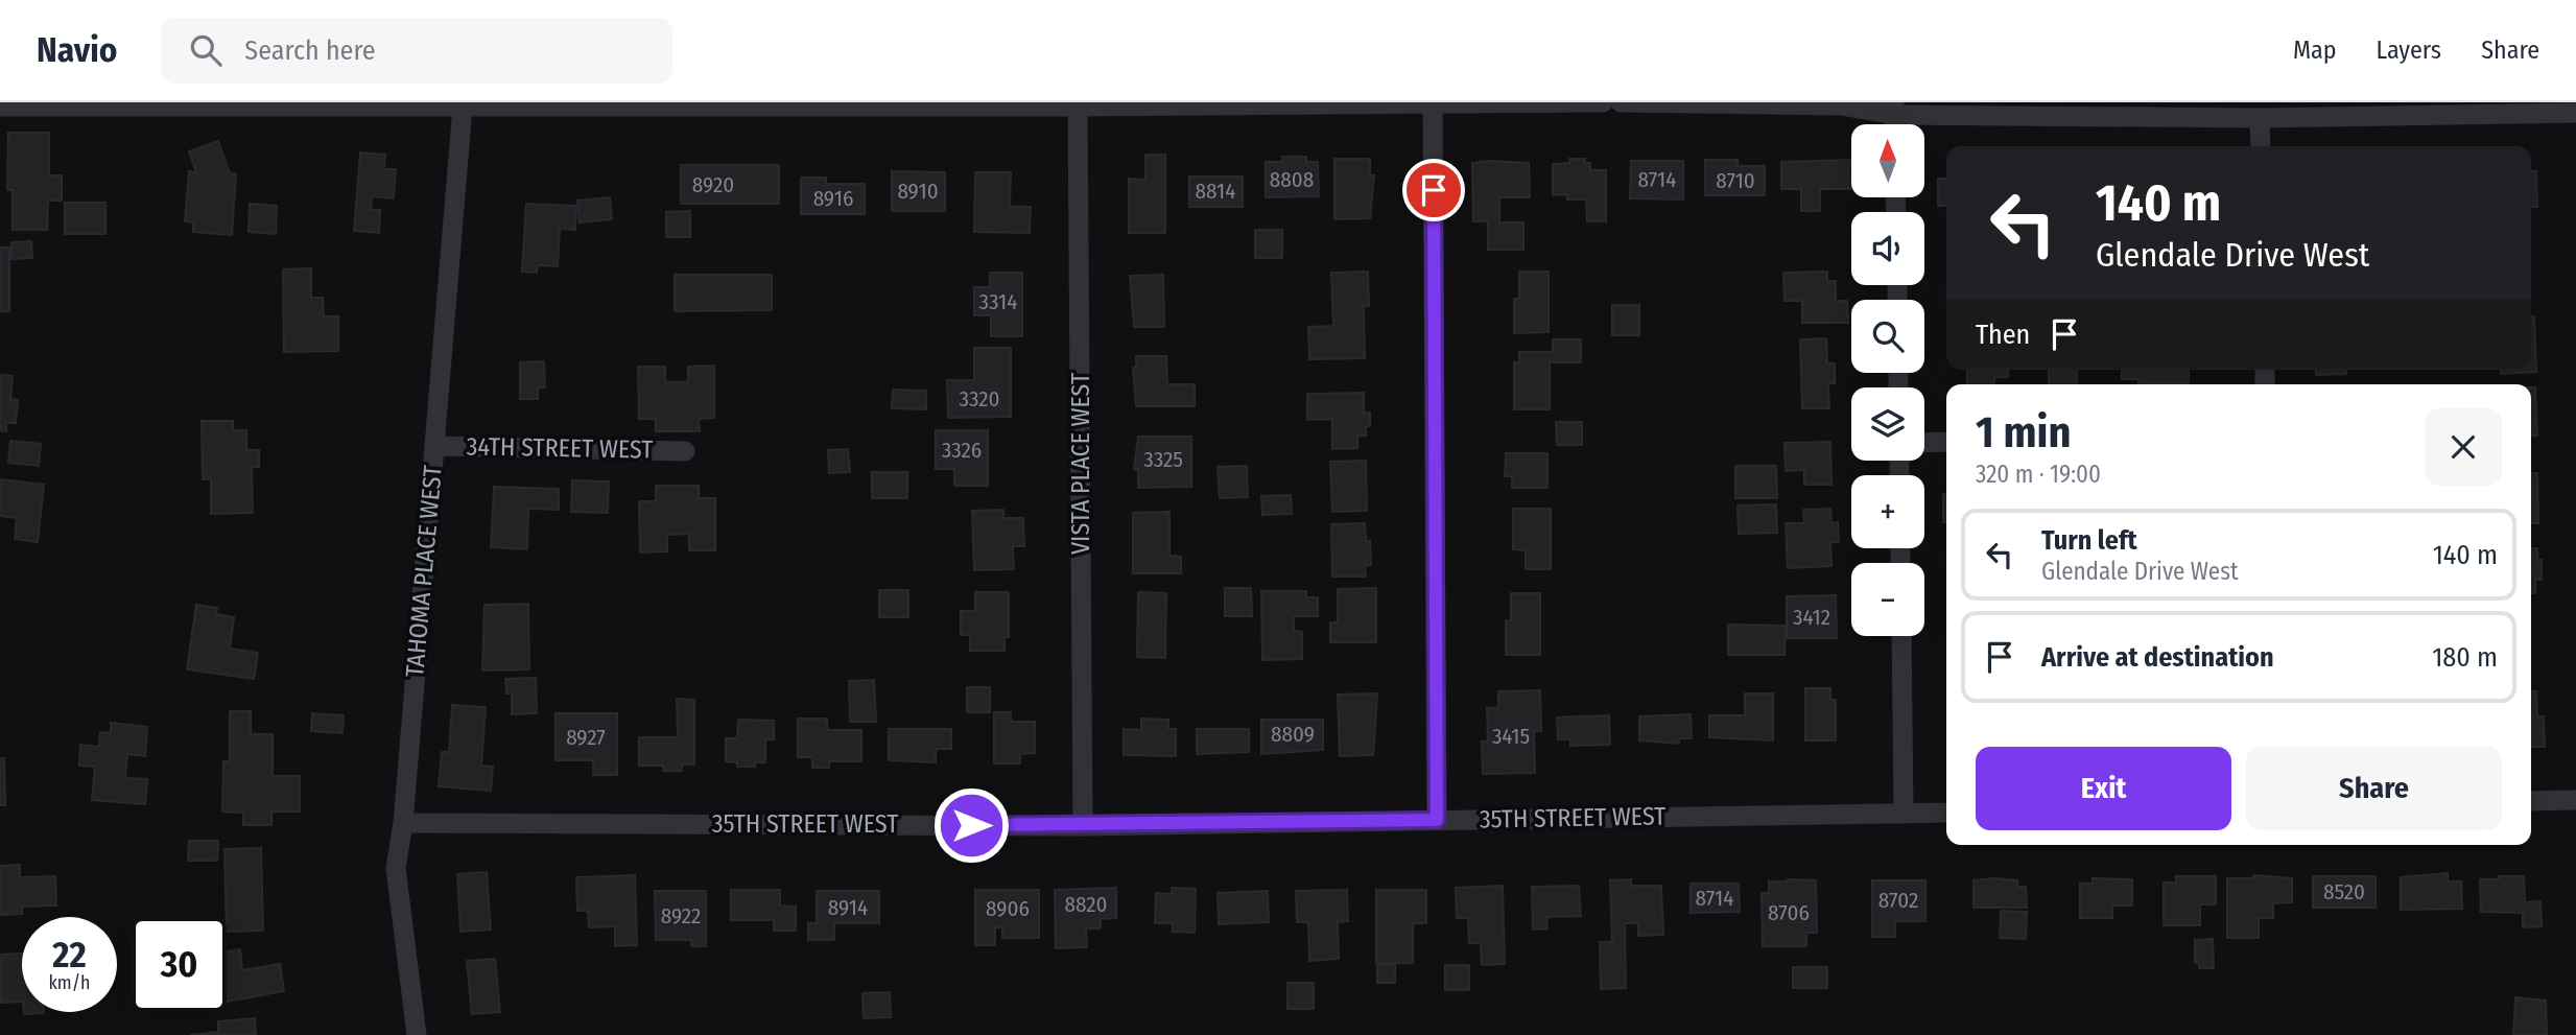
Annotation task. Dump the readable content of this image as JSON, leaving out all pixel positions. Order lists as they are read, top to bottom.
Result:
{
  "streets": {
    "street": [
      "34TH STREET WEST",
      "VISTA PLACE WEST",
      "TAHOMA PLACE WEST",
      "35TH STREET WEST"
    ]
  },
  "crossings": [
    ["34TH STREET WEST", "TAHOMA PLACE WEST"],
    ["VISTA PLACE WEST", "35TH STREET WEST"],
    ["TAHOMA PLACE WEST", "35TH STREET WEST"]
  ],
  "house_numbers": [
    "8808",
    "8714",
    "8710",
    "8920",
    "8910",
    "8814",
    "8916",
    "3314",
    "3320",
    "3326",
    "3325",
    "3412",
    "8809",
    "3415",
    "8927",
    "8520",
    "8714",
    "8702",
    "8820",
    "8914",
    "8906",
    "8706",
    "8922"
  ],
  "north": "top",
  "page": {
    "header": "Navio",
    "search": "Search here",
    "nav": ["Map", "Layers", "Share"],
    "map_buttons": ["+", "−"],
    "turn": ["140 m", "Glendale Drive West"],
    "then": "Then",
    "heading": ["1 min", "320 m · 19:00"],
    "list": [
      {
        "name": "Turn left",
        "note": "Glendale Drive West",
        "value": "140 m"
      },
      {
        "name": "Arrive at destination",
        "value": "180 m"
      }
    ],
    "buttons": ["Exit", "Share"],
    "speed": "22 km/h",
    "limit": "30"
  }
}
